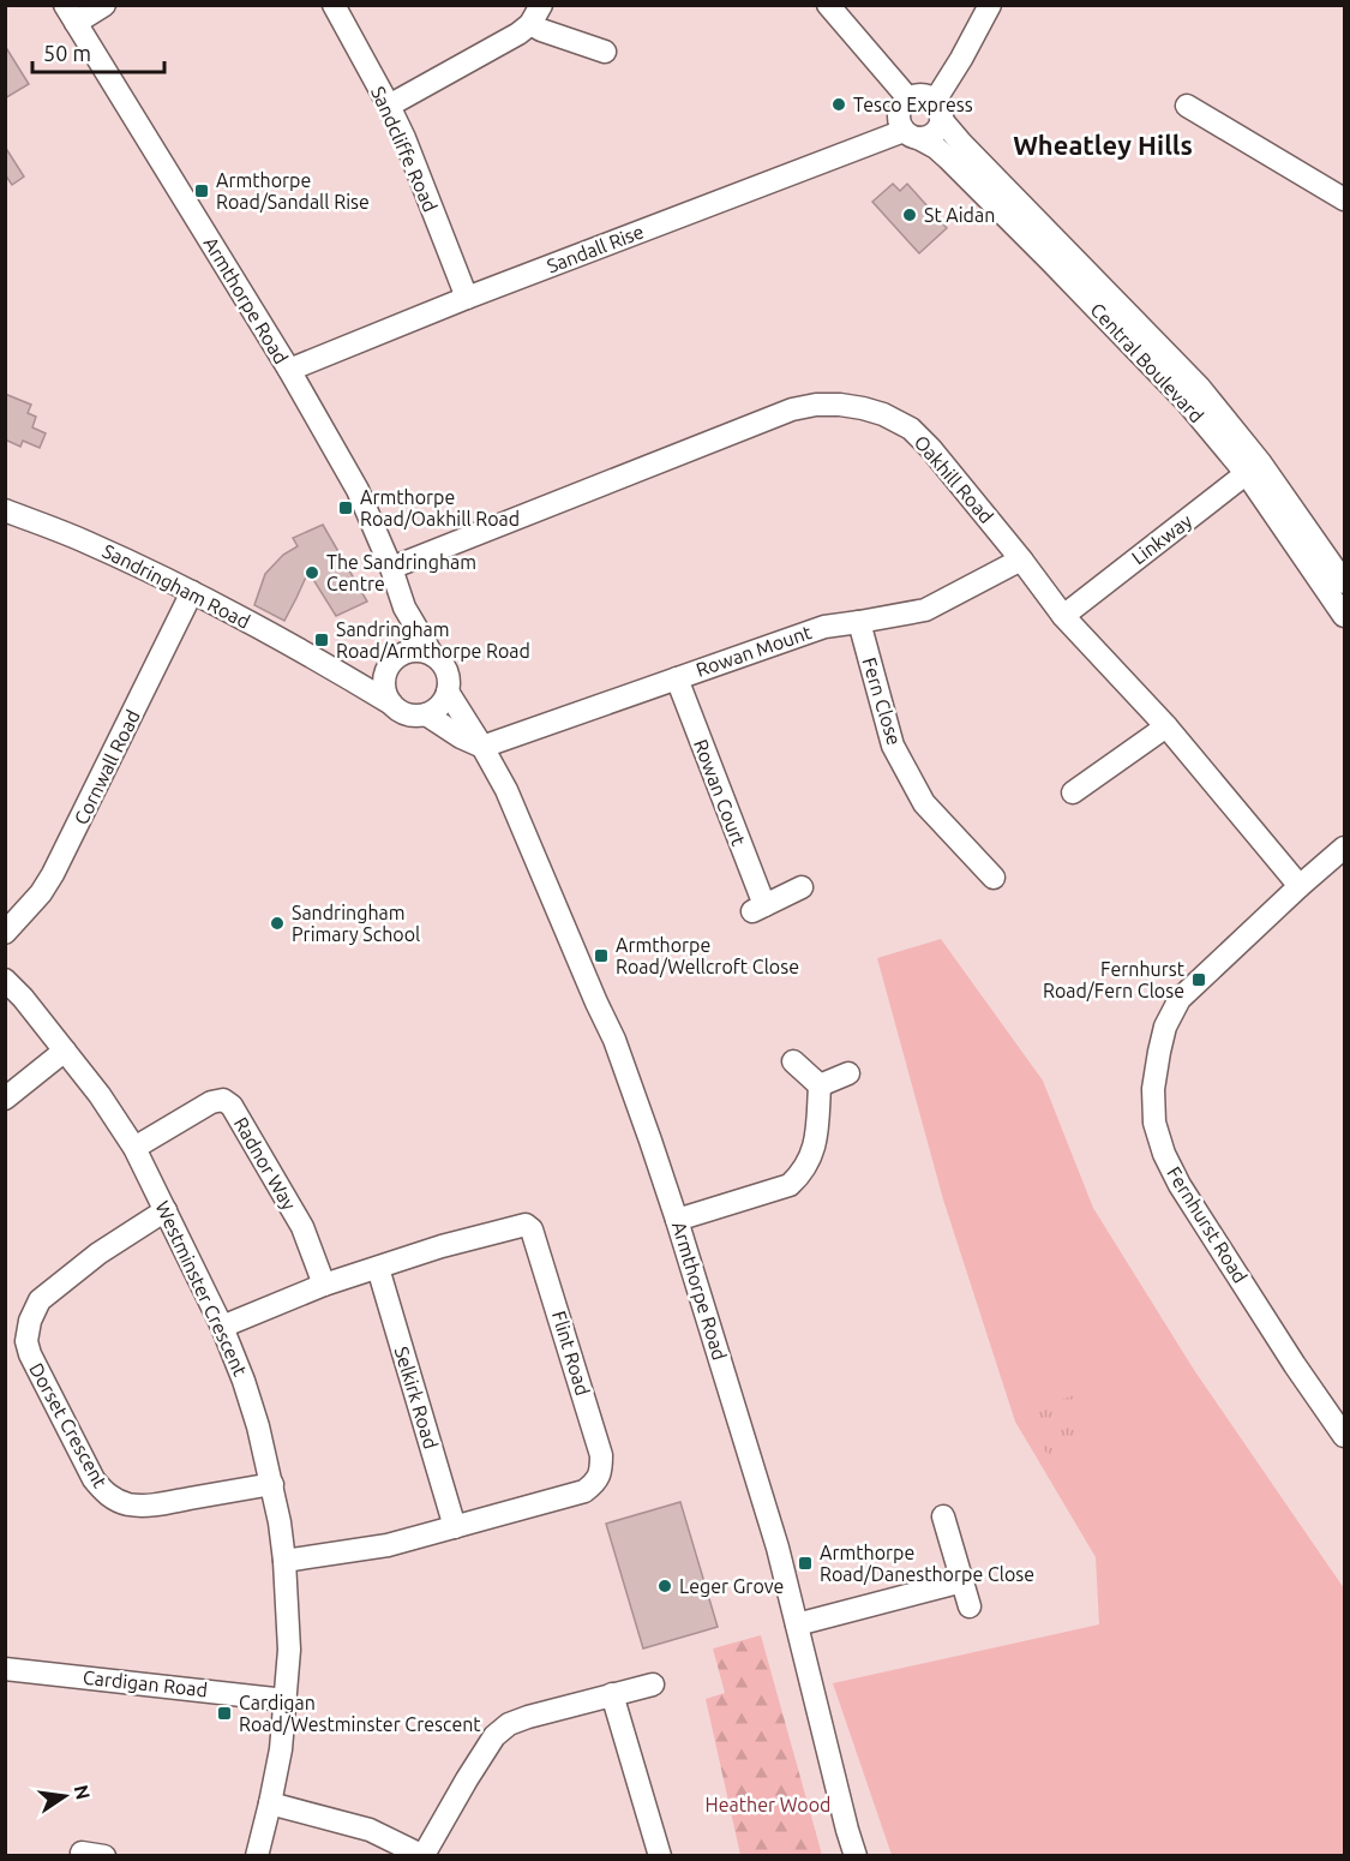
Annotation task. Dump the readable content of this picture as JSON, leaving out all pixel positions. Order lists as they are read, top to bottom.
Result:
{
  "streets": {
    "street": [
      "Sandcliffe Road",
      "Sandall Rise",
      "Armthorpe Road",
      "Central Boulevard",
      "Oakhill Road",
      "Linkway",
      "Sandringham Road",
      "Rowan Mount",
      "Fern Close",
      "Cornwall Road",
      "Rowan Court",
      "Radnor Way",
      "Fernhurst Road",
      "Westminster Crescent",
      "Flint Road",
      "Selkirk Road",
      "Dorset Crescent",
      "Cardigan Road"
    ]
  },
  "crossings": [
    ["Sandcliffe Road", "Sandall Rise"],
    ["Sandall Rise", "Armthorpe Road"],
    ["Sandall Rise", "Central Boulevard"],
    ["Armthorpe Road", "Oakhill Road"],
    ["Armthorpe Road", "Sandringham Road"],
    ["Armthorpe Road", "Rowan Mount"],
    ["Central Boulevard", "Linkway"],
    ["Oakhill Road", "Linkway"],
    ["Oakhill Road", "Rowan Mount"],
    ["Oakhill Road", "Fernhurst Road"],
    ["Sandringham Road", "Cornwall Road"],
    ["Rowan Mount", "Fern Close"],
    ["Rowan Mount", "Rowan Court"],
    ["Radnor Way", "Westminster Crescent"],
    ["Radnor Way", "Flint Road"],
    ["Westminster Crescent", "Flint Road"],
    ["Westminster Crescent", "Dorset Crescent"],
    ["Westminster Crescent", "Cardigan Road"],
    ["Flint Road", "Selkirk Road"]
  ],
  "districts": ["Wheatley Hills"],
  "parks": ["Heather Wood"],
  "places": {
    "other": [
      "Tesco Express",
      "St Aidan",
      "The Sandringham Centre",
      "Sandringham Primary School",
      "Leger Grove"
    ],
    "transit": [
      "Armthorpe Road/Sandall Rise",
      "Armthorpe Road/Oakhill Road",
      "Sandringham Road/Armthorpe Road",
      "Armthorpe Road/Wellcroft Close",
      "Fernhurst Road/Fern Close",
      "Armthorpe Road/Danesthorpe Close",
      "Cardigan Road/Westminster Crescent"
    ]
  },
  "scale_bar": "50 m",
  "north": "right"
}
